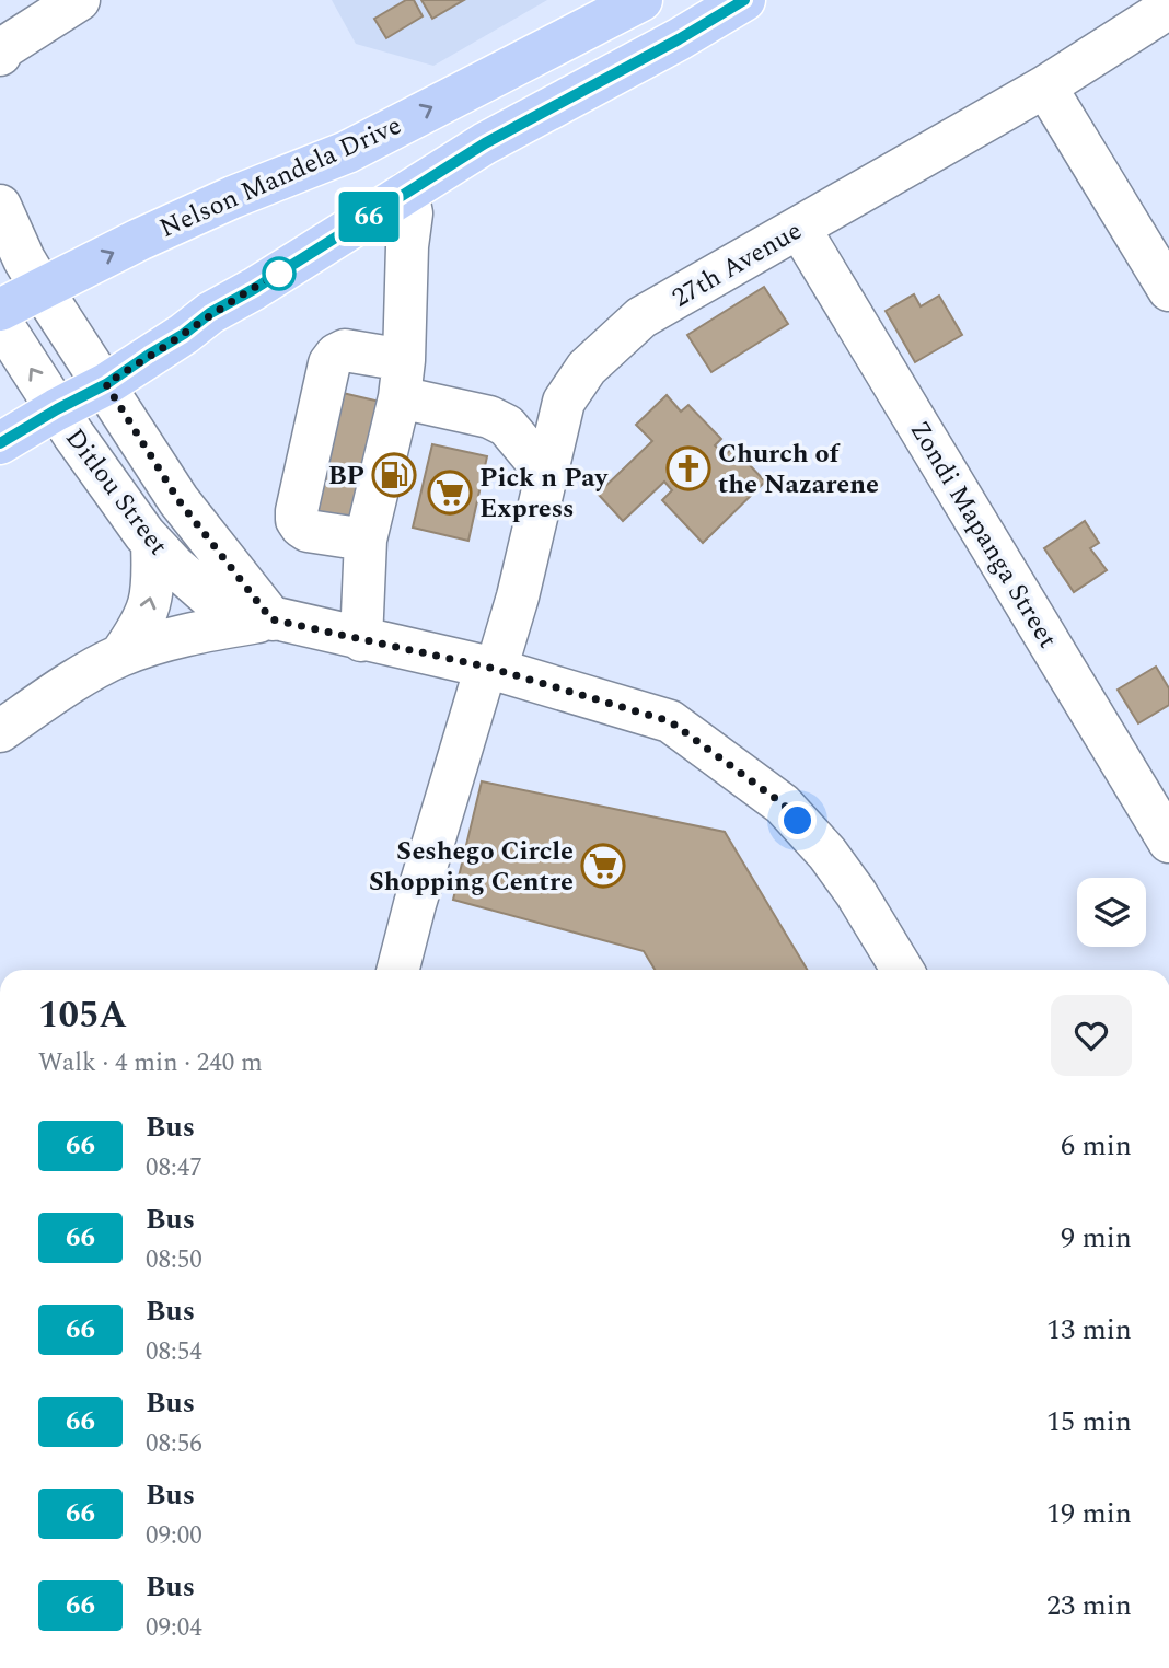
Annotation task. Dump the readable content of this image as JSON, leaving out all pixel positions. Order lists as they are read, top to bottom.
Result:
{
  "streets": {
    "main road": ["Nelson Mandela Drive"],
    "street": ["27th Avenue", "Ditlou Street", "Zondi Mapanga Street"]
  },
  "crossings": [
    ["Nelson Mandela Drive", "Ditlou Street"],
    ["27th Avenue", "Ditlou Street"],
    ["27th Avenue", "Zondi Mapanga Street"]
  ],
  "places": {
    "church": ["Church of the Nazarene"],
    "fuel station": ["BP"],
    "supermarket": ["Pick n Pay Express", "Seshego Circle Shopping Centre"]
  },
  "lines": ["bus line 66"],
  "page": {
    "on_map": "66",
    "heading": ["105A", "Walk · 4 min · 240 m"],
    "list": [
      {
        "mark": "66",
        "name": "Bus",
        "note": "08:47",
        "value": "6 min"
      },
      {
        "mark": "66",
        "name": "Bus",
        "note": "08:50",
        "value": "9 min"
      },
      {
        "mark": "66",
        "name": "Bus",
        "note": "08:54",
        "value": "13 min"
      },
      {
        "mark": "66",
        "name": "Bus",
        "note": "08:56",
        "value": "15 min"
      },
      {
        "mark": "66",
        "name": "Bus",
        "note": "09:00",
        "value": "19 min"
      },
      {
        "mark": "66",
        "name": "Bus",
        "note": "09:04",
        "value": "23 min"
      }
    ]
  }
}
